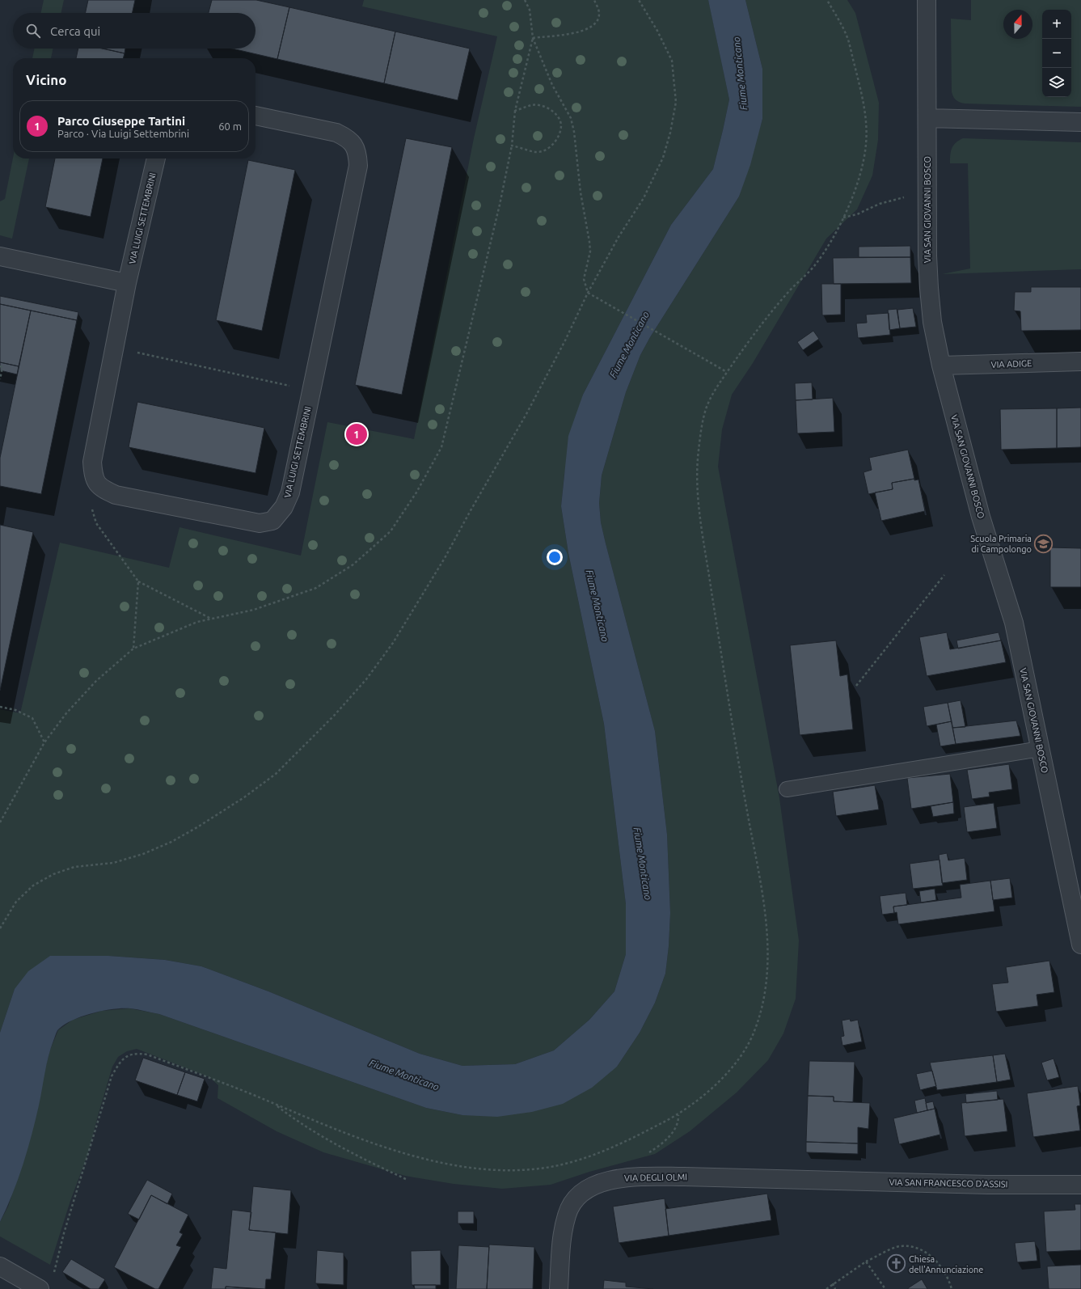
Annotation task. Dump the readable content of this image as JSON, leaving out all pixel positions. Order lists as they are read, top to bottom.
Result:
{
  "streets": {
    "street": [
      "VIA SAN GIOVANNI BOSCO",
      "VIA LUIGI SETTEMBRINI",
      "VIA ADIGE",
      "VIA DEGLI OLMI",
      "VIA SAN FRANCESCO D'ASSISI"
    ]
  },
  "crossings": [
    ["VIA SAN GIOVANNI BOSCO", "VIA ADIGE"],
    ["VIA DEGLI OLMI", "VIA SAN FRANCESCO D'ASSISI"]
  ],
  "water": ["Fiume Monticano"],
  "places": {
    "school or university": ["Scuola Primaria di Campolongo"],
    "church": ["Chiesa dell'Annunciazione"]
  },
  "north": "top",
  "page": {
    "map_buttons": ["+", "−"],
    "search": "Cerca qui",
    "heading": "Vicino",
    "list": [
      {
        "mark": "1",
        "name": "Parco Giuseppe Tartini",
        "note": "Parco · Via Luigi Settembrini",
        "value": "60 m"
      }
    ],
    "pins": "1"
  }
}
